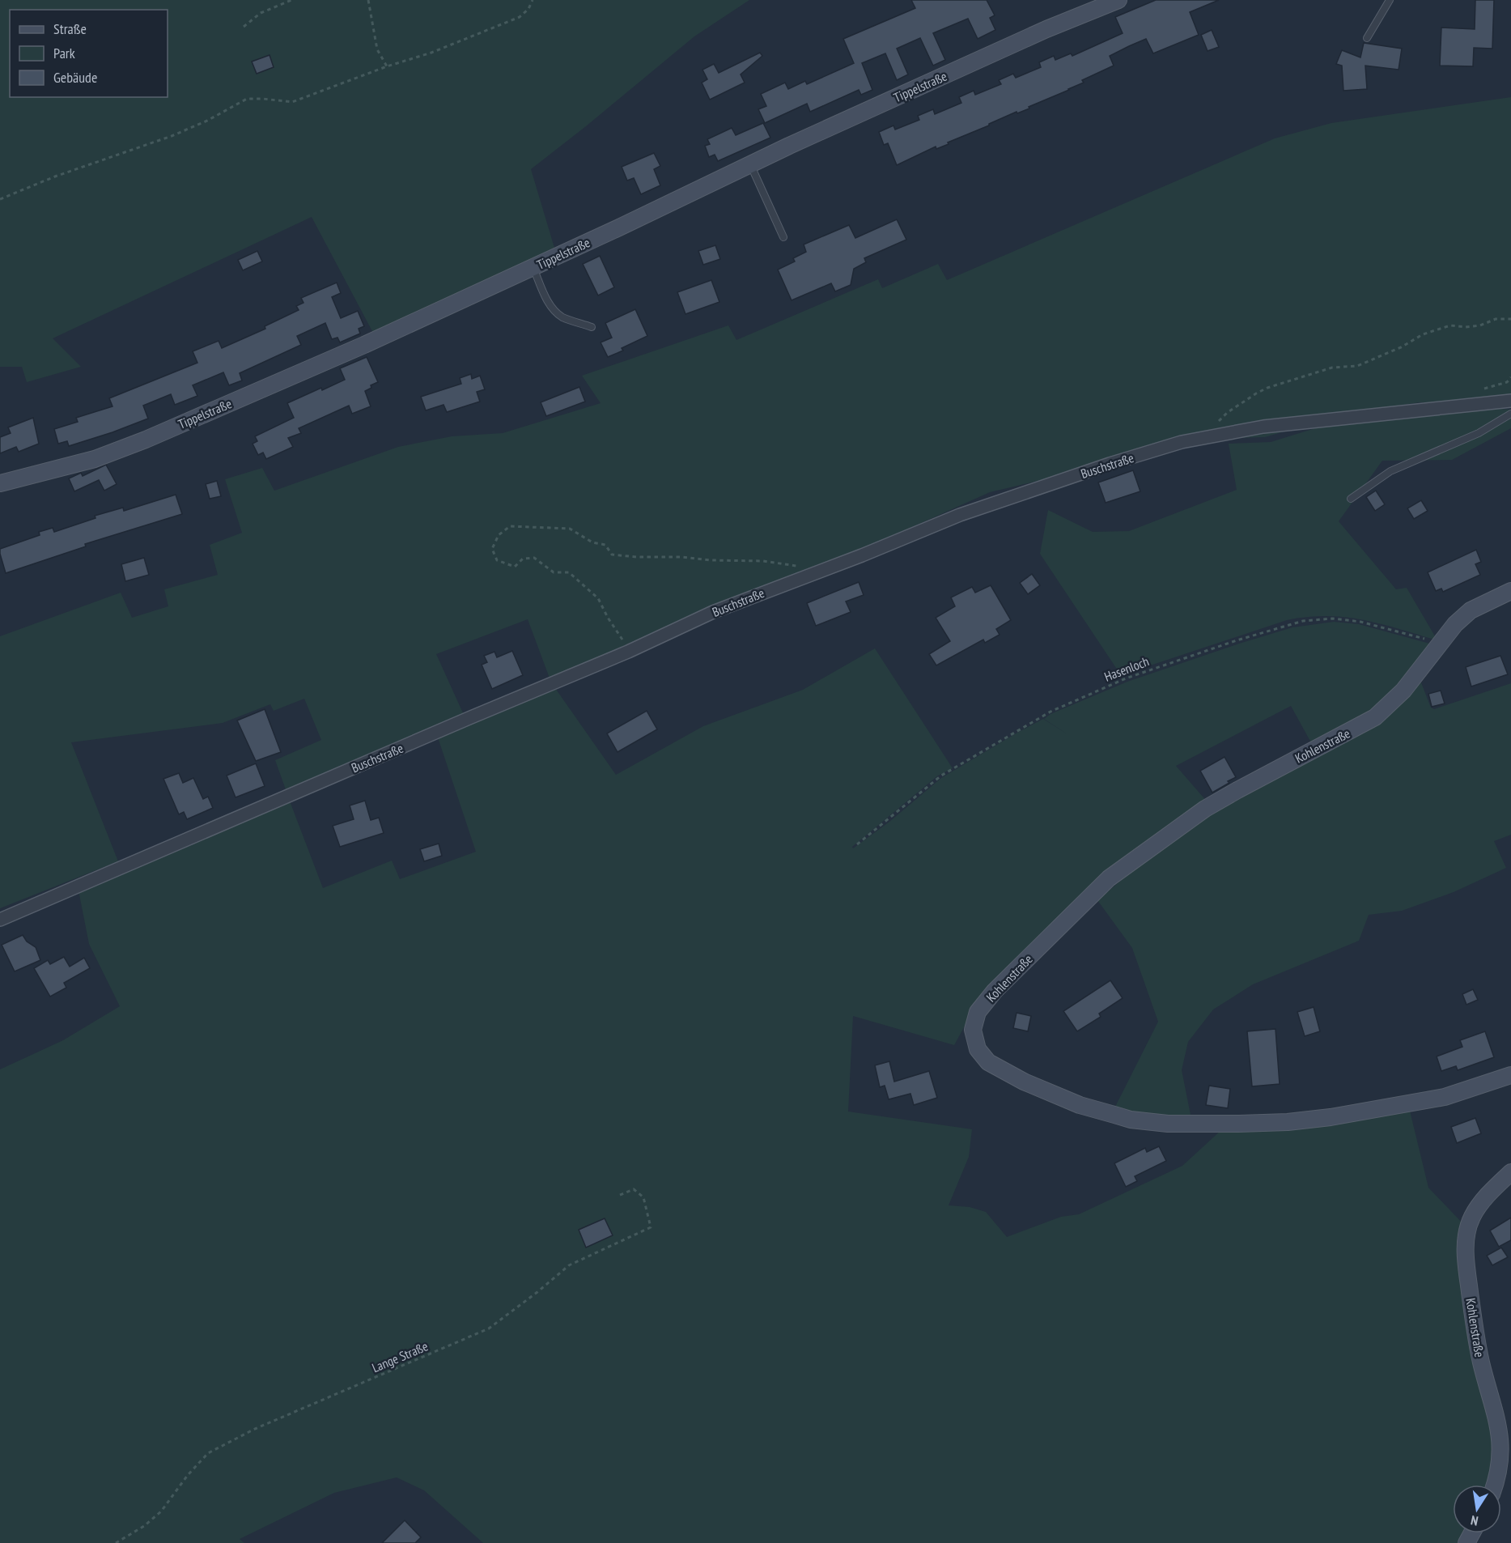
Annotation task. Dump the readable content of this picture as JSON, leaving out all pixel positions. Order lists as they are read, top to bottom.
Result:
{
  "streets": {
    "street": ["Tippelstraße", "Buschstraße", "Kohlenstraße"],
    "path": ["Hasenloch", "Lange Straße"]
  },
  "crossings": [
    ["Hasenloch", "Kohlenstraße"]
  ],
  "legend": ["Straße", "Park", "Gebäude"],
  "north": "bottom"
}
